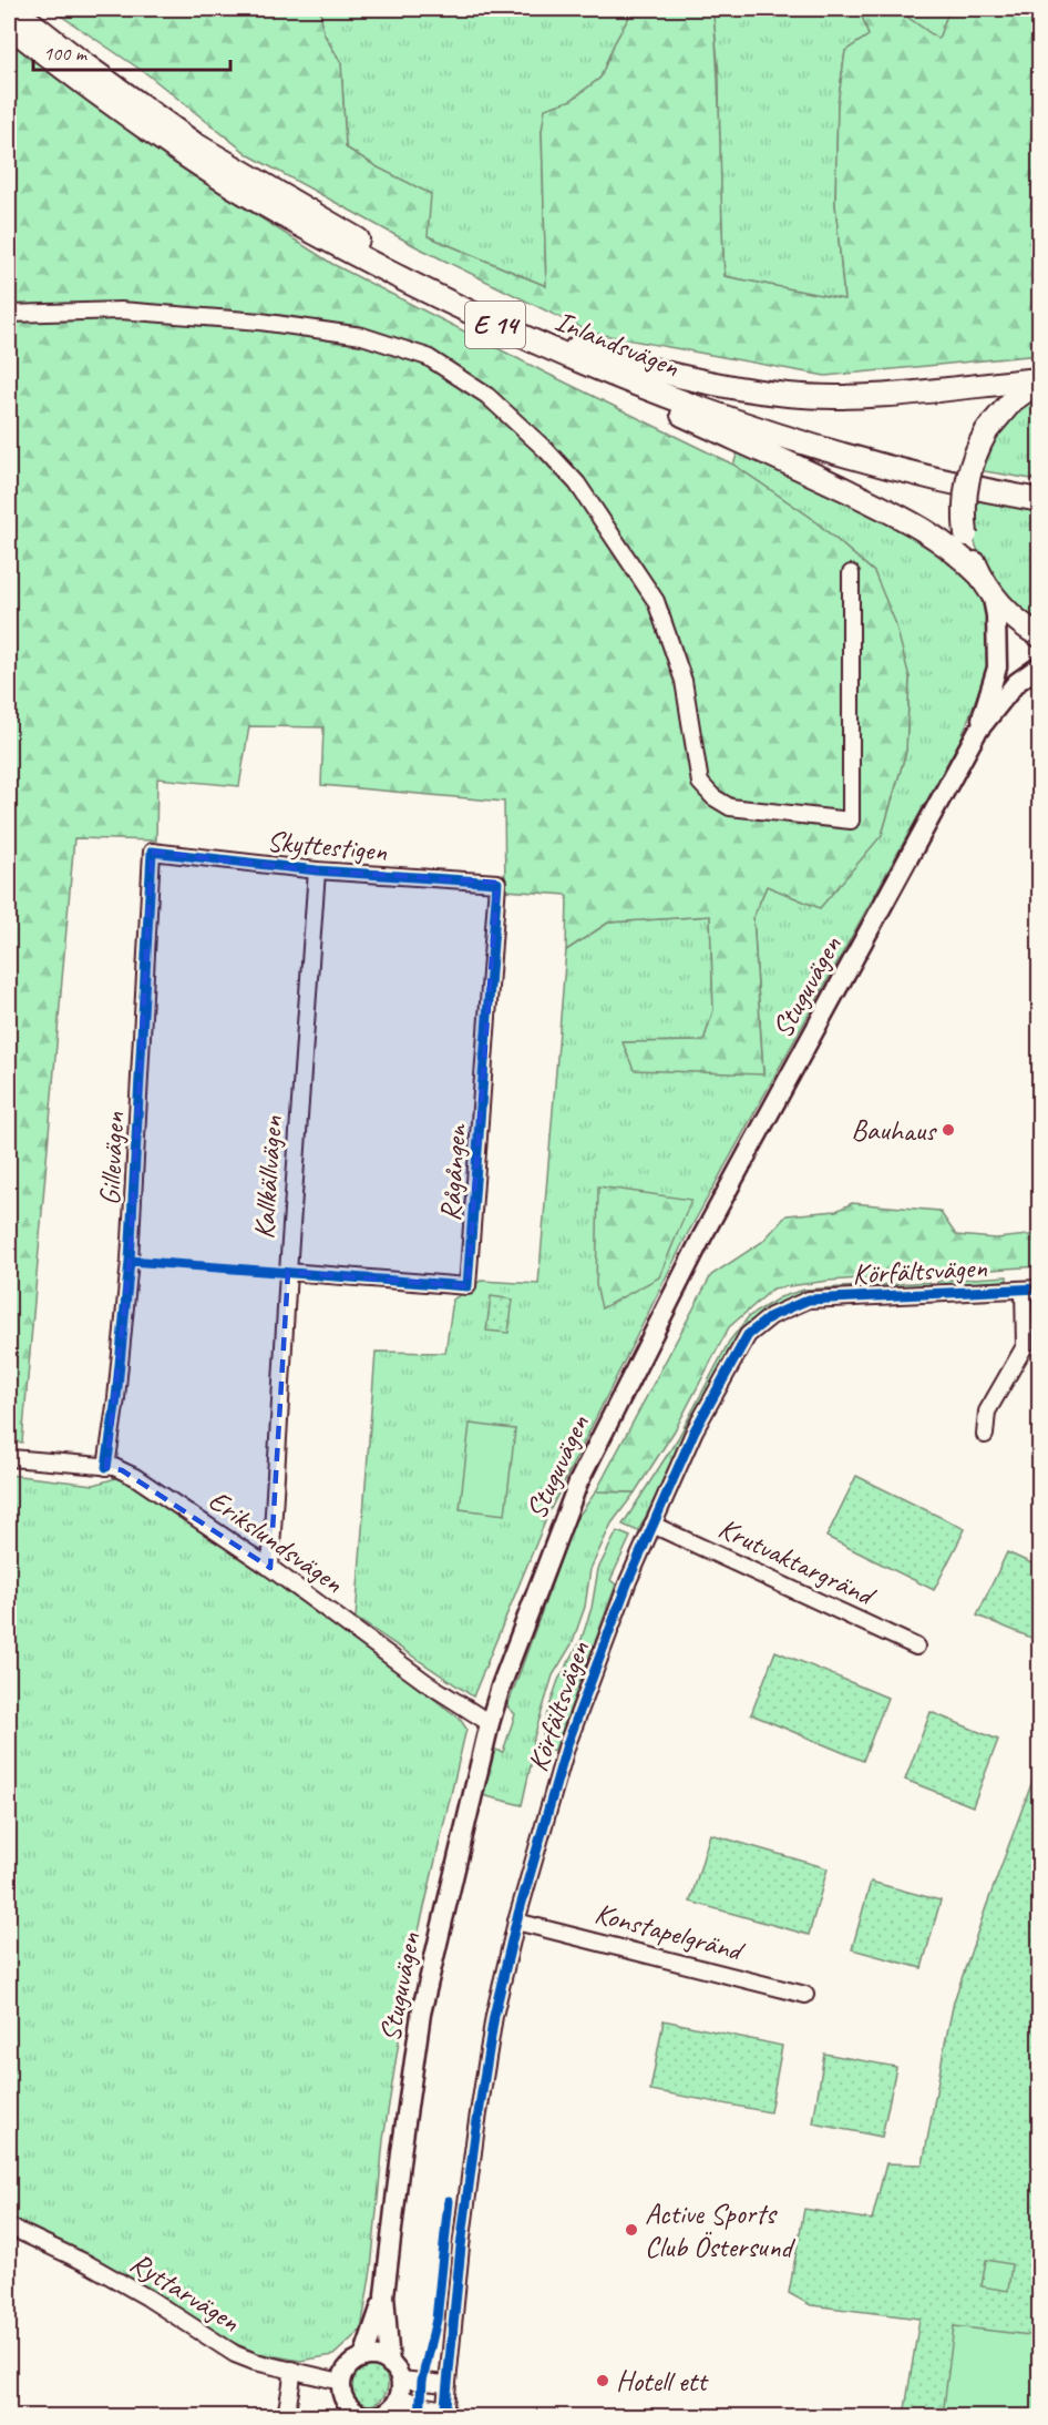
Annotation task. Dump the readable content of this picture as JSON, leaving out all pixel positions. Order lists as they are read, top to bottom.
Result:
{
  "streets": {
    "highway": ["E 14", "Inlandsvägen"],
    "main road": ["Stuguvägen"],
    "street": [
      "Skyttestigen",
      "Gillevägen",
      "Rågången",
      "Kallkällvägen",
      "Körfältsvägen",
      "Erikslundsvägen",
      "Krutvaktargränd",
      "Konstapelgränd",
      "Ryttarvägen"
    ]
  },
  "crossings": [
    ["Skyttestigen", "Gillevägen"],
    ["Skyttestigen", "Rågången"],
    ["Skyttestigen", "Kallkällvägen"],
    ["Stuguvägen", "Erikslundsvägen"],
    ["Stuguvägen", "Ryttarvägen"],
    ["Gillevägen", "Erikslundsvägen"],
    ["Rågången", "Kallkällvägen"],
    ["Kallkällvägen", "Erikslundsvägen"],
    ["Körfältsvägen", "Krutvaktargränd"],
    ["Körfältsvägen", "Konstapelgränd"]
  ],
  "places": ["Bauhaus", "Active Sports Club Östersund", "Hotell ett"],
  "scale_bar": "100 m"
}
